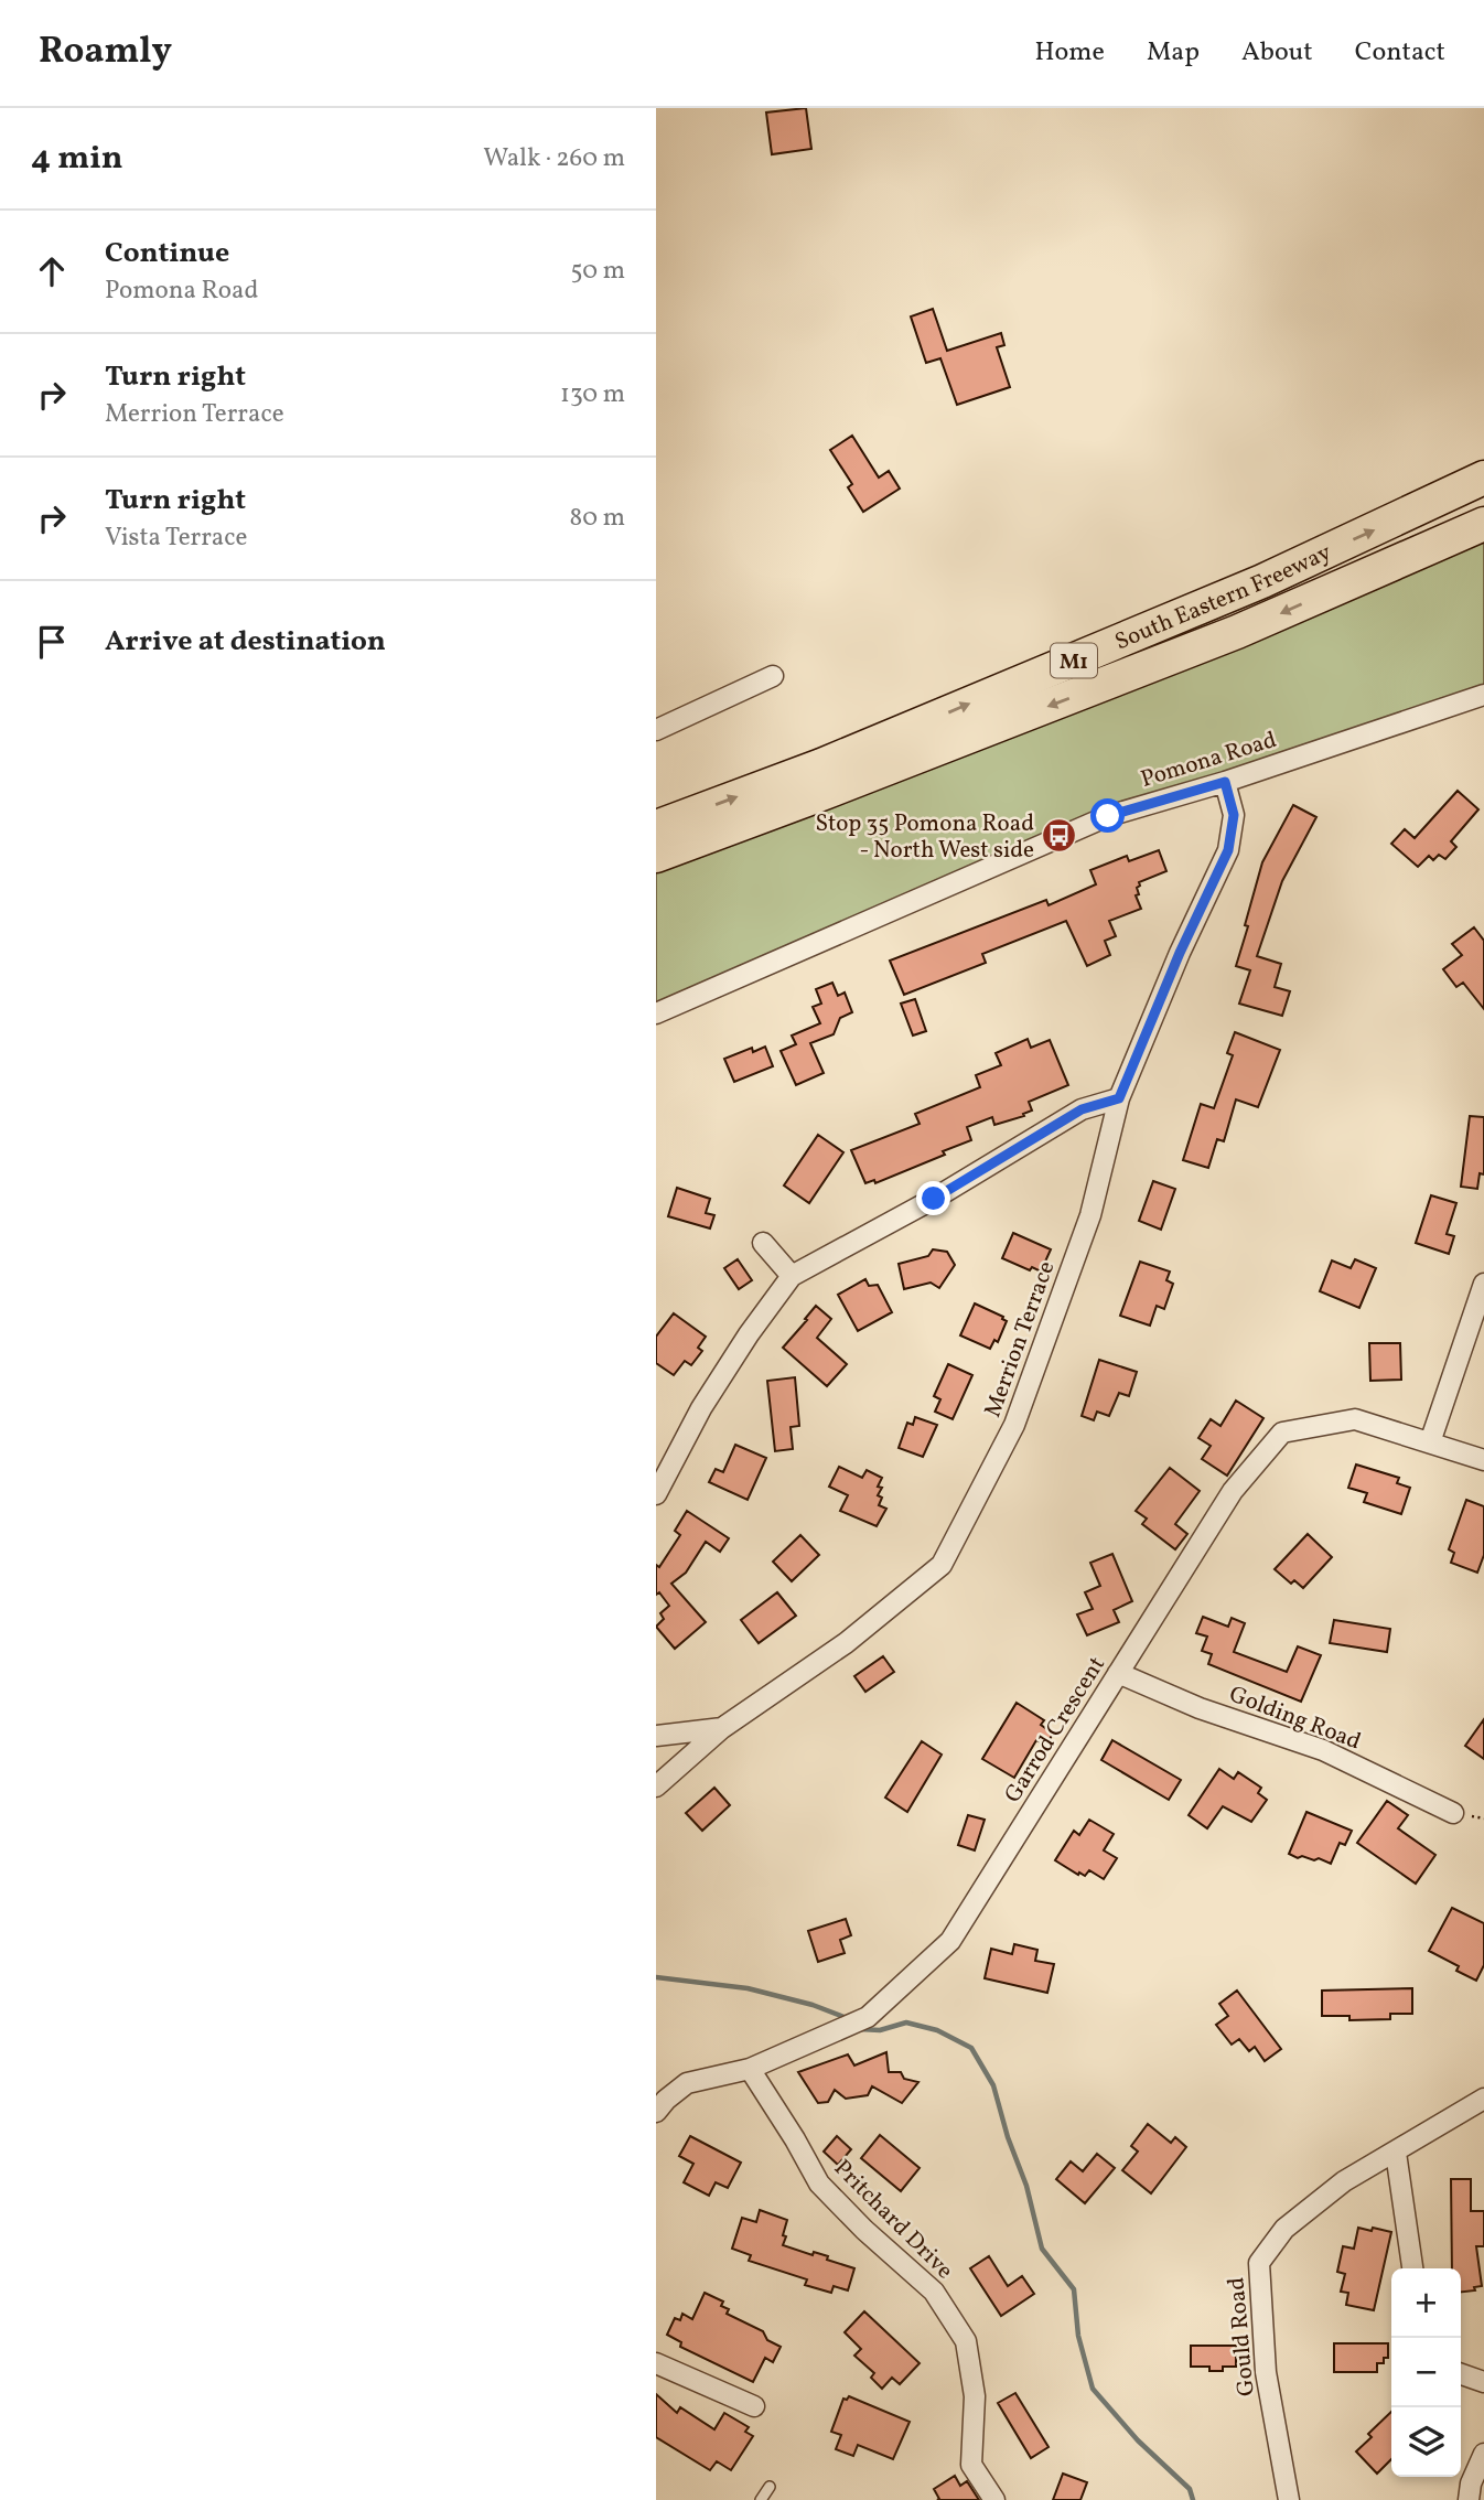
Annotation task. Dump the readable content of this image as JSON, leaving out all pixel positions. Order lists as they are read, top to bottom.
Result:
{
  "streets": {
    "highway": ["South Eastern Freeway", "M1"],
    "street": [
      "Pomona Road",
      "Merrion Terrace",
      "Golding Road",
      "Garrod Crescent",
      "Pritchard Drive",
      "Gould Road"
    ]
  },
  "crossings": [
    ["Pomona Road", "Merrion Terrace"],
    ["Golding Road", "Garrod Crescent"],
    ["Garrod Crescent", "Pritchard Drive"]
  ],
  "places": {
    "bus stop": ["Stop 35 Pomona Road - North West side"]
  },
  "page": {
    "header": "Roamly",
    "nav": [
      "Home",
      "Map",
      "About",
      "Contact"
    ],
    "heading": ["4 min", "Walk · 260 m"],
    "list": [
      ["Continue", "Pomona Road", "50 m"],
      ["Turn right", "Merrion Terrace", "130 m"],
      ["Turn right", "Vista Terrace", "80 m"],
      "Arrive at destination"
    ],
    "map_buttons": ["+", "−"]
  }
}
